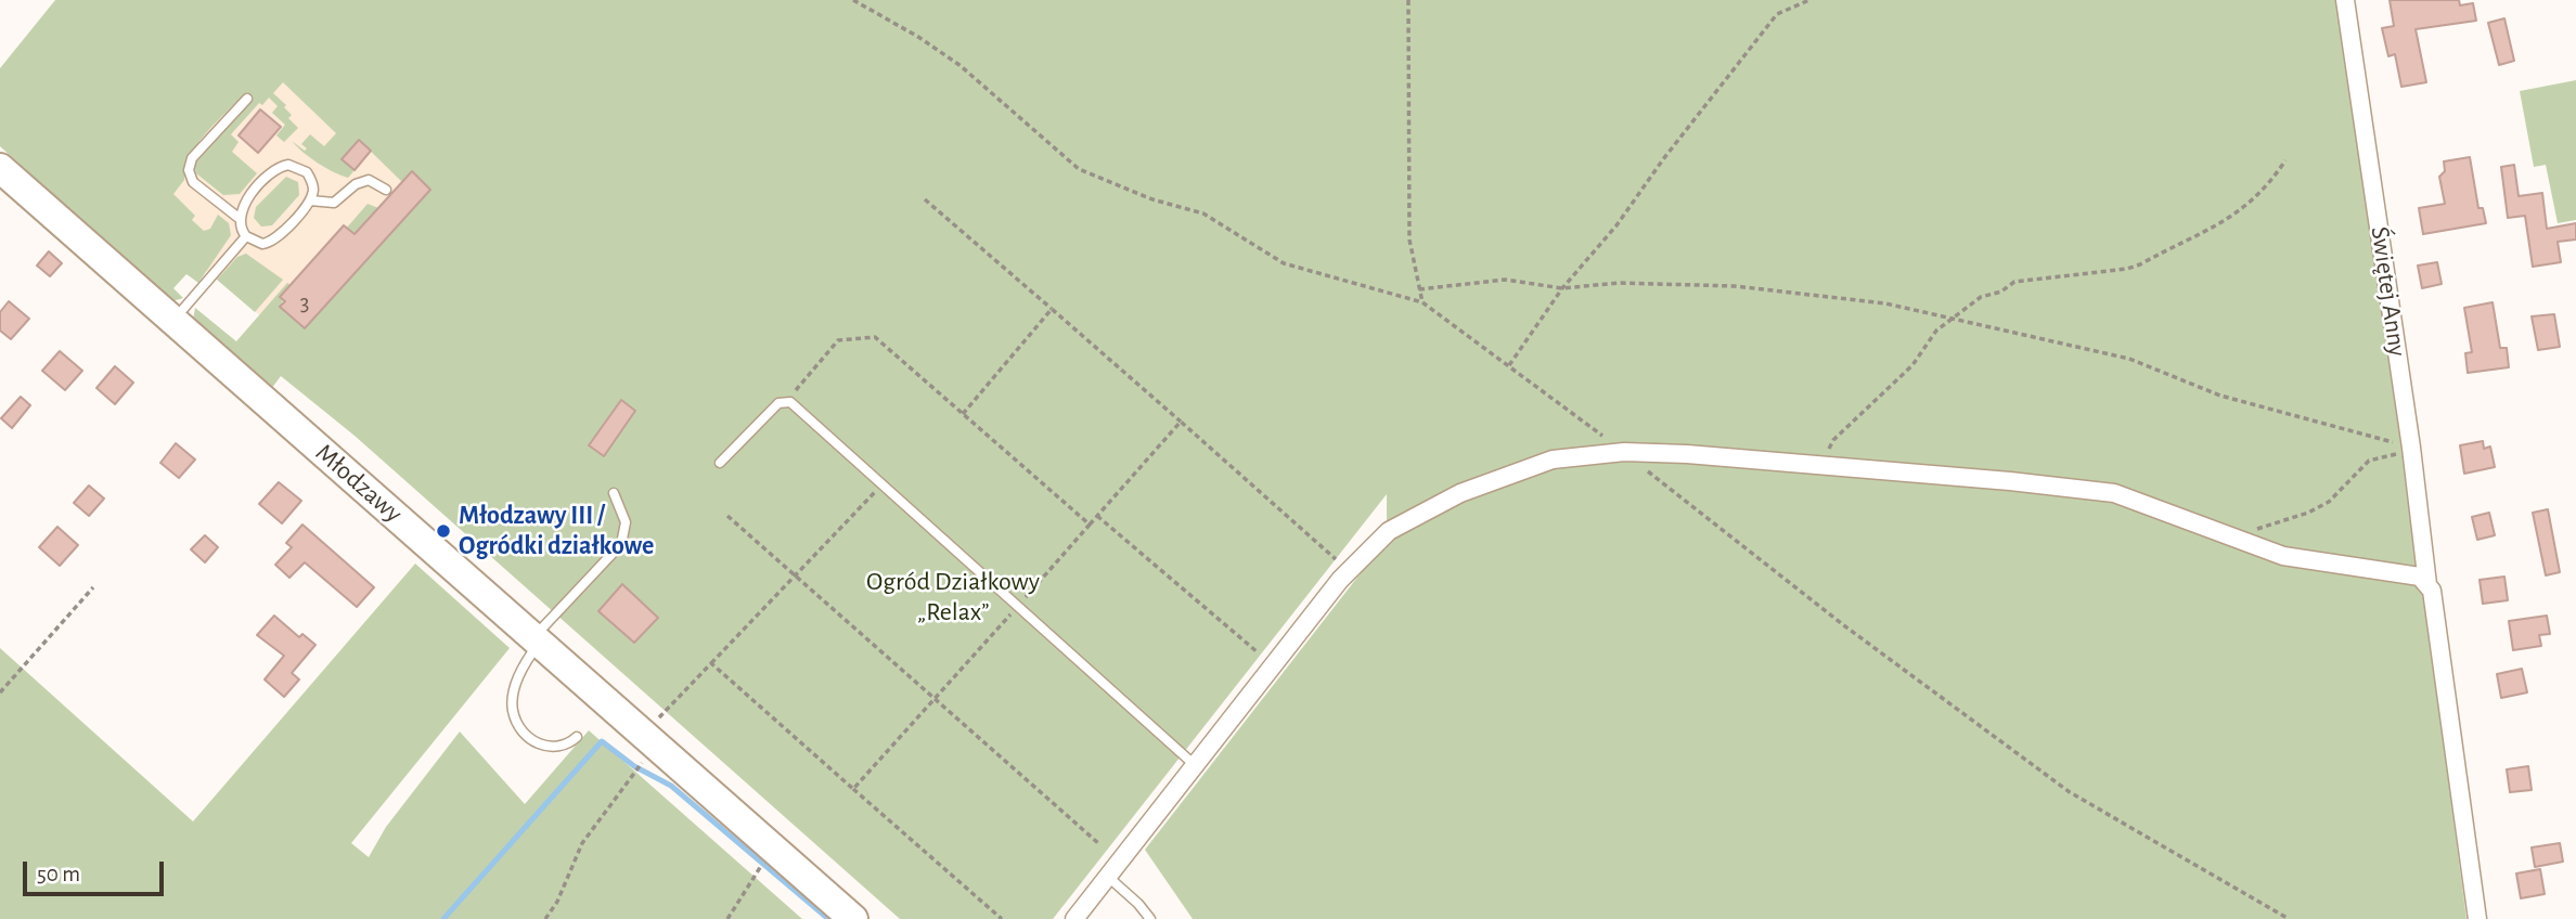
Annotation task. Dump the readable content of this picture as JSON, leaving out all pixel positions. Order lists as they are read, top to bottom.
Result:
{
  "streets": {
    "main road": ["Młodzawy"],
    "street": ["Świętej Anny"]
  },
  "parks": ["Ogród Działkowy „Relax”"],
  "places": ["Młodzawy III / Ogródki działkowe"],
  "house_numbers": ["3"],
  "scale_bar": "50 m"
}
